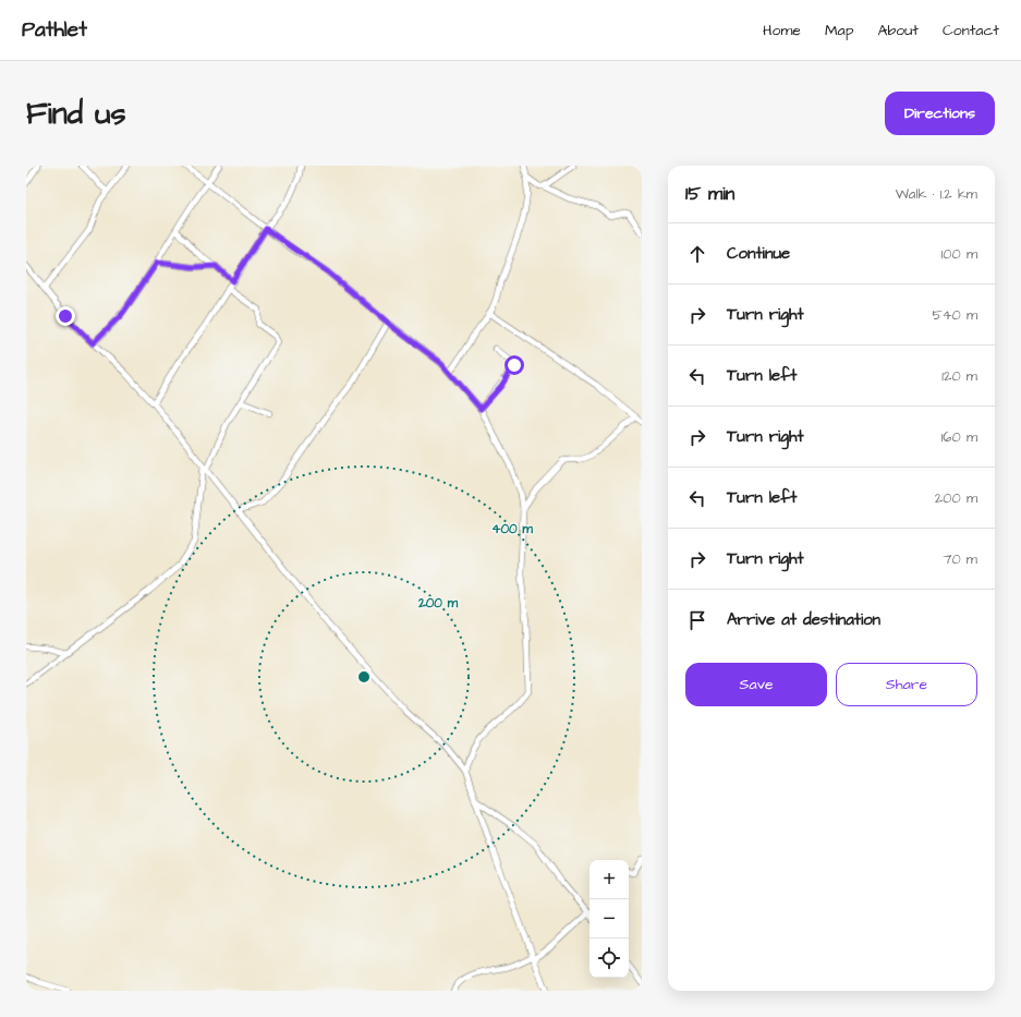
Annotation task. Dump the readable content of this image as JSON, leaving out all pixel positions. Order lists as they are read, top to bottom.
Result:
{
  "page": {
    "header": "Pathlet",
    "nav": [
      "Home",
      "Map",
      "About",
      "Contact"
    ],
    "buttons": [
      "Directions",
      ["Save", "Share"]
    ],
    "title": "Find us",
    "heading": ["15 min", "Walk · 1.2 km"],
    "list": [
      ["Continue", "100 m"],
      ["Turn right", "540 m"],
      ["Turn left", "120 m"],
      ["Turn right", "160 m"],
      ["Turn left", "200 m"],
      ["Turn right", "70 m"],
      "Arrive at destination"
    ],
    "map_buttons": ["+", "−"]
  },
  "rings": ["400 m", "200 m"]
}
